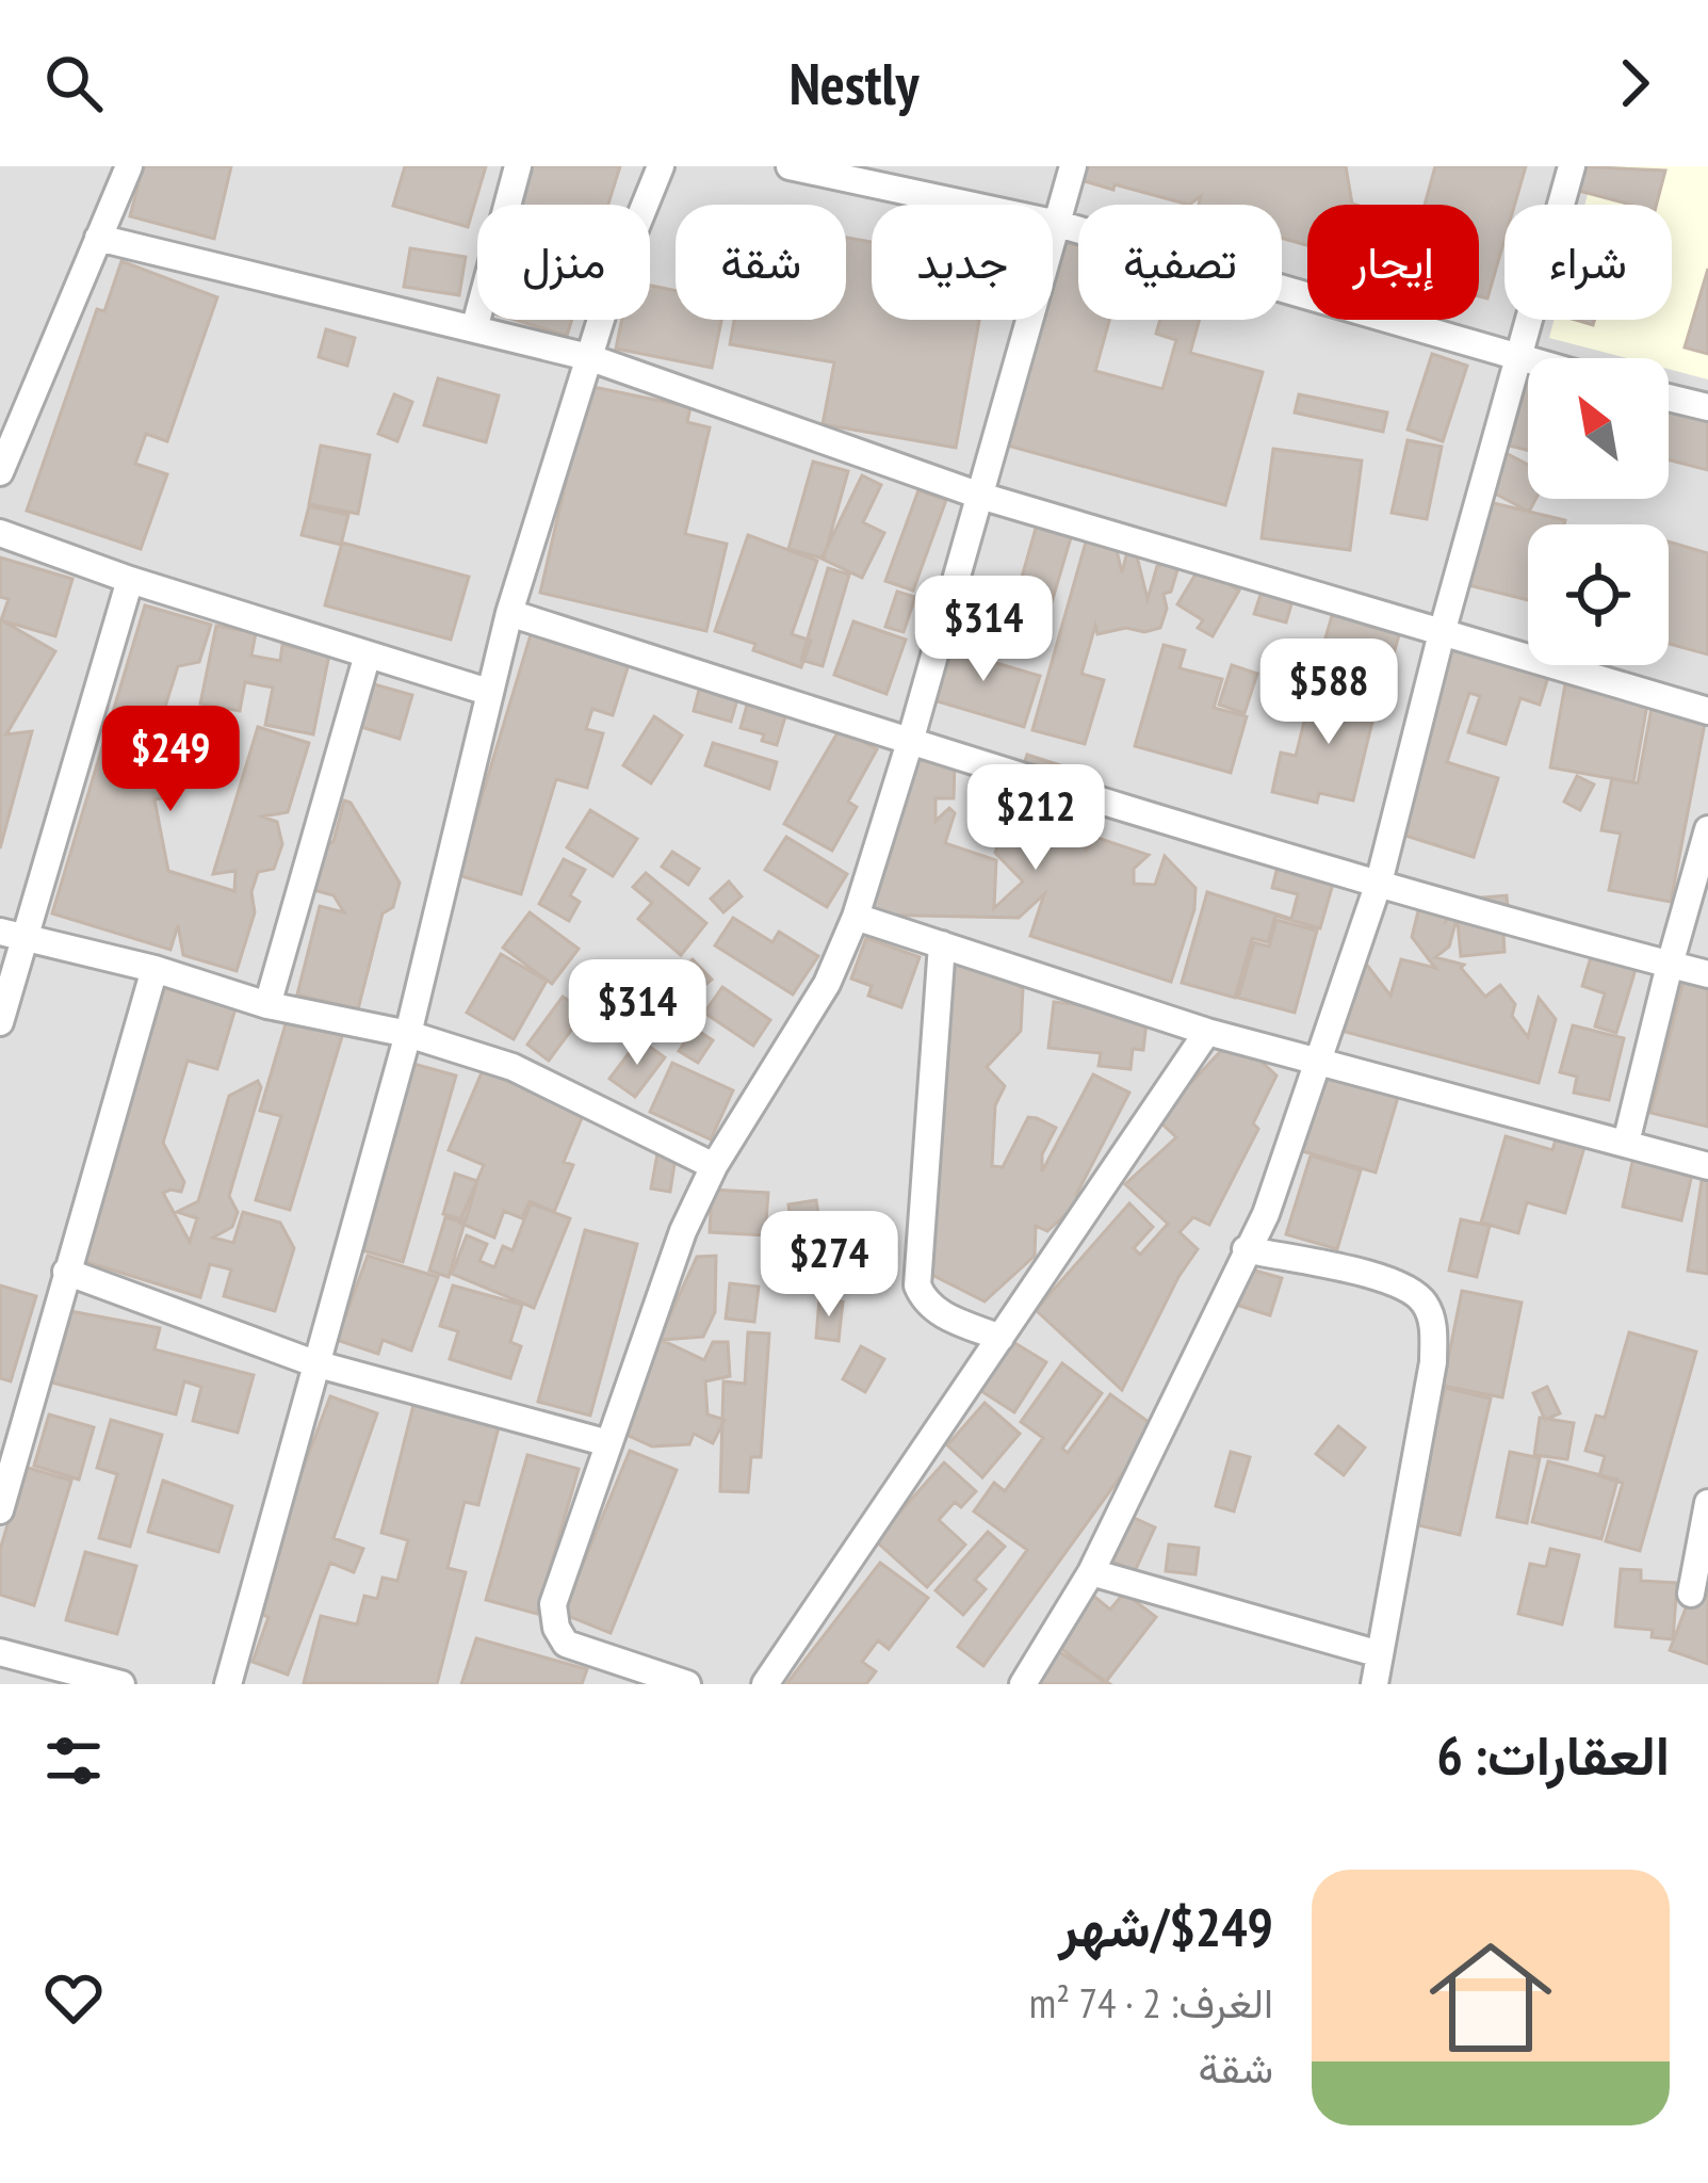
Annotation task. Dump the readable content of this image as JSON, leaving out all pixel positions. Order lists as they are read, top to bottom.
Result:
{
  "north": "top left",
  "page": {
    "header": "Nestly",
    "chip": [
      "شراء",
      "إيجار",
      "تصفية",
      "جديد",
      "شقة",
      "منزل"
    ],
    "price": [
      "$314",
      "$588",
      "$249",
      "$212",
      "$314",
      "$274"
    ],
    "heading": "العقارات: 6",
    "list": [
      {
        "name": "$249/شهر",
        "note": "الغرف: 2 · 74 m² · شقة"
      }
    ]
  }
}
